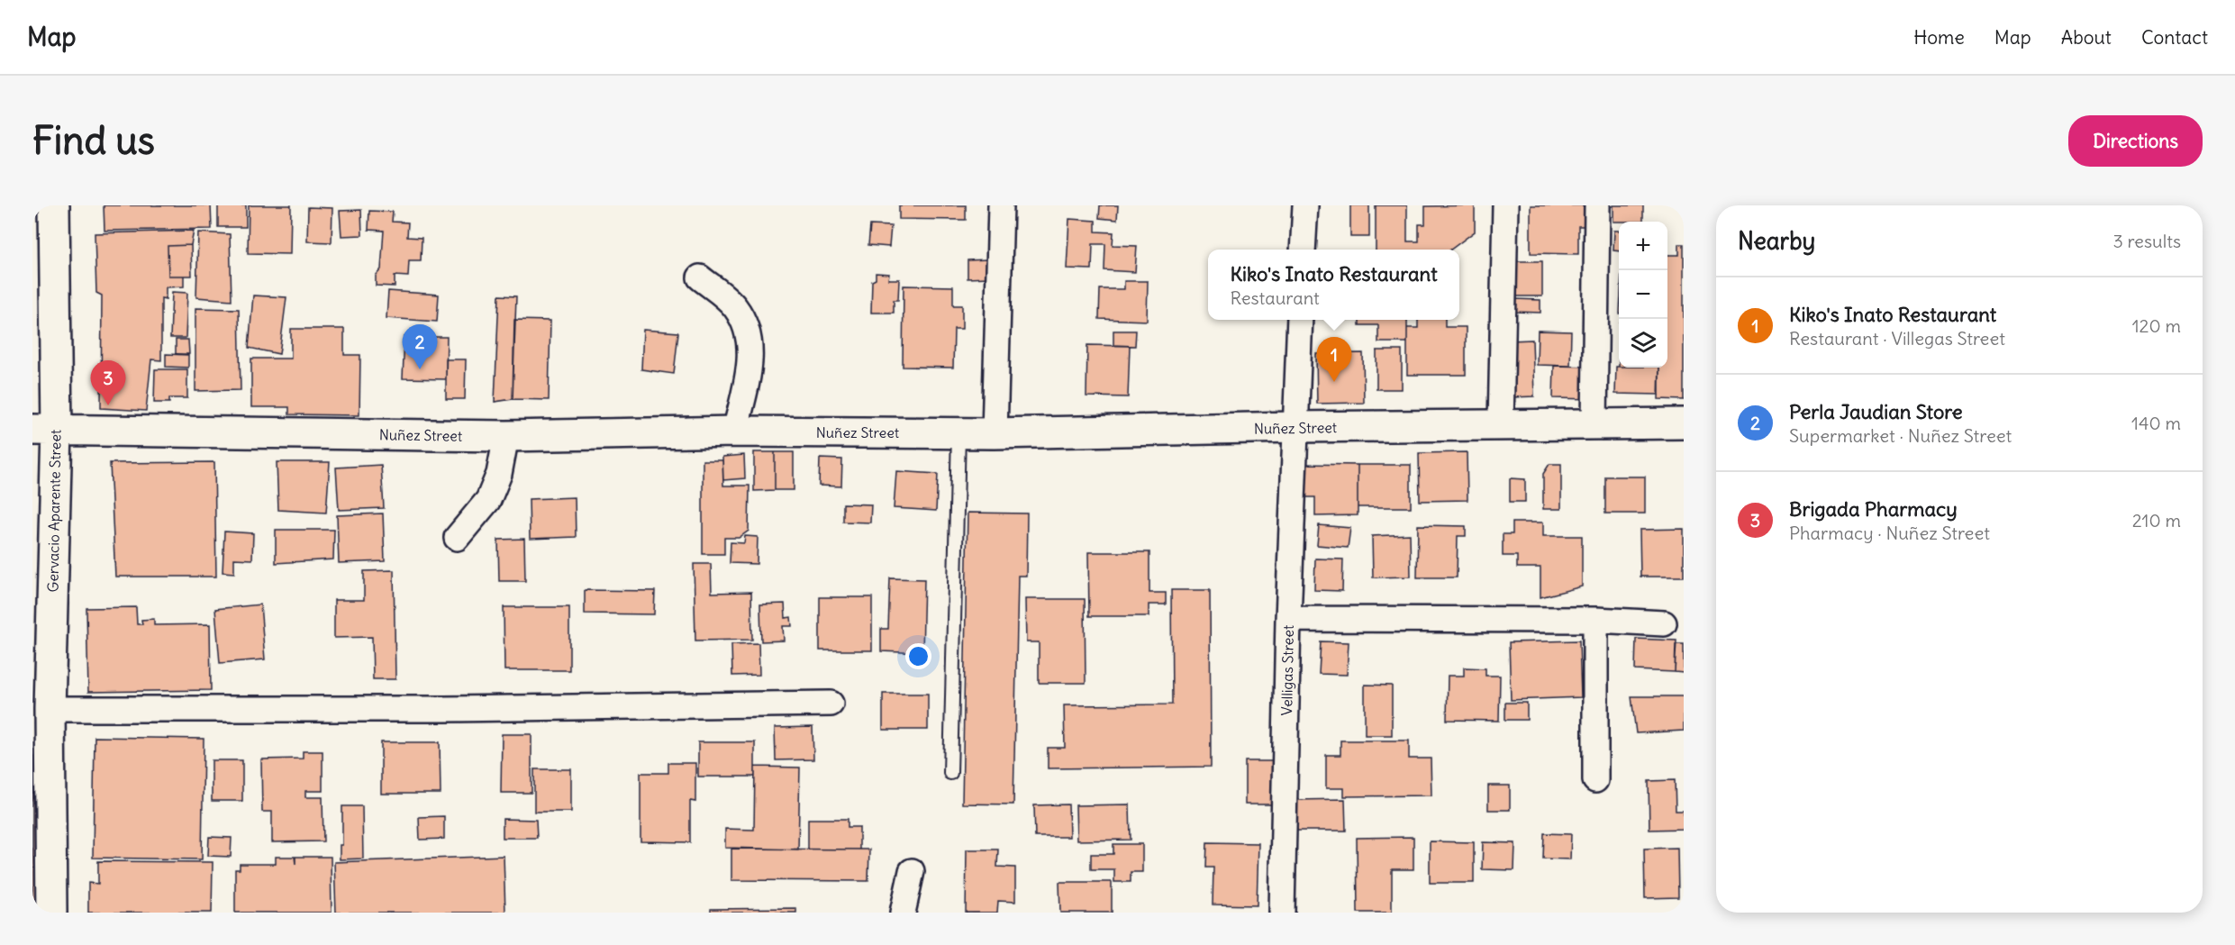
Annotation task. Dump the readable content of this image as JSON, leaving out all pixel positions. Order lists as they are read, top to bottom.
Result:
{
  "streets": {
    "street": ["Nuñez Street", "Gervacio Aparente Street", "Velligas Street"]
  },
  "crossings": [
    ["Nuñez Street", "Gervacio Aparente Street"],
    ["Nuñez Street", "Velligas Street"]
  ],
  "page": {
    "header": "Map",
    "nav": [
      "Home",
      "Map",
      "About",
      "Contact"
    ],
    "buttons": "Directions",
    "title": "Find us",
    "heading": ["Nearby", "3 results"],
    "map_buttons": ["+", "−"],
    "popup": ["Kiko's Inato Restaurant", "Restaurant"],
    "list": [
      {
        "mark": "1",
        "name": "Kiko's Inato Restaurant",
        "note": "Restaurant · Villegas Street",
        "value": "120 m"
      },
      {
        "mark": "2",
        "name": "Perla Jaudian Store",
        "note": "Supermarket · Nuñez Street",
        "value": "140 m"
      },
      {
        "mark": "3",
        "name": "Brigada Pharmacy",
        "note": "Pharmacy · Nuñez Street",
        "value": "210 m"
      }
    ],
    "pins": ["2", "1", "3"]
  }
}
